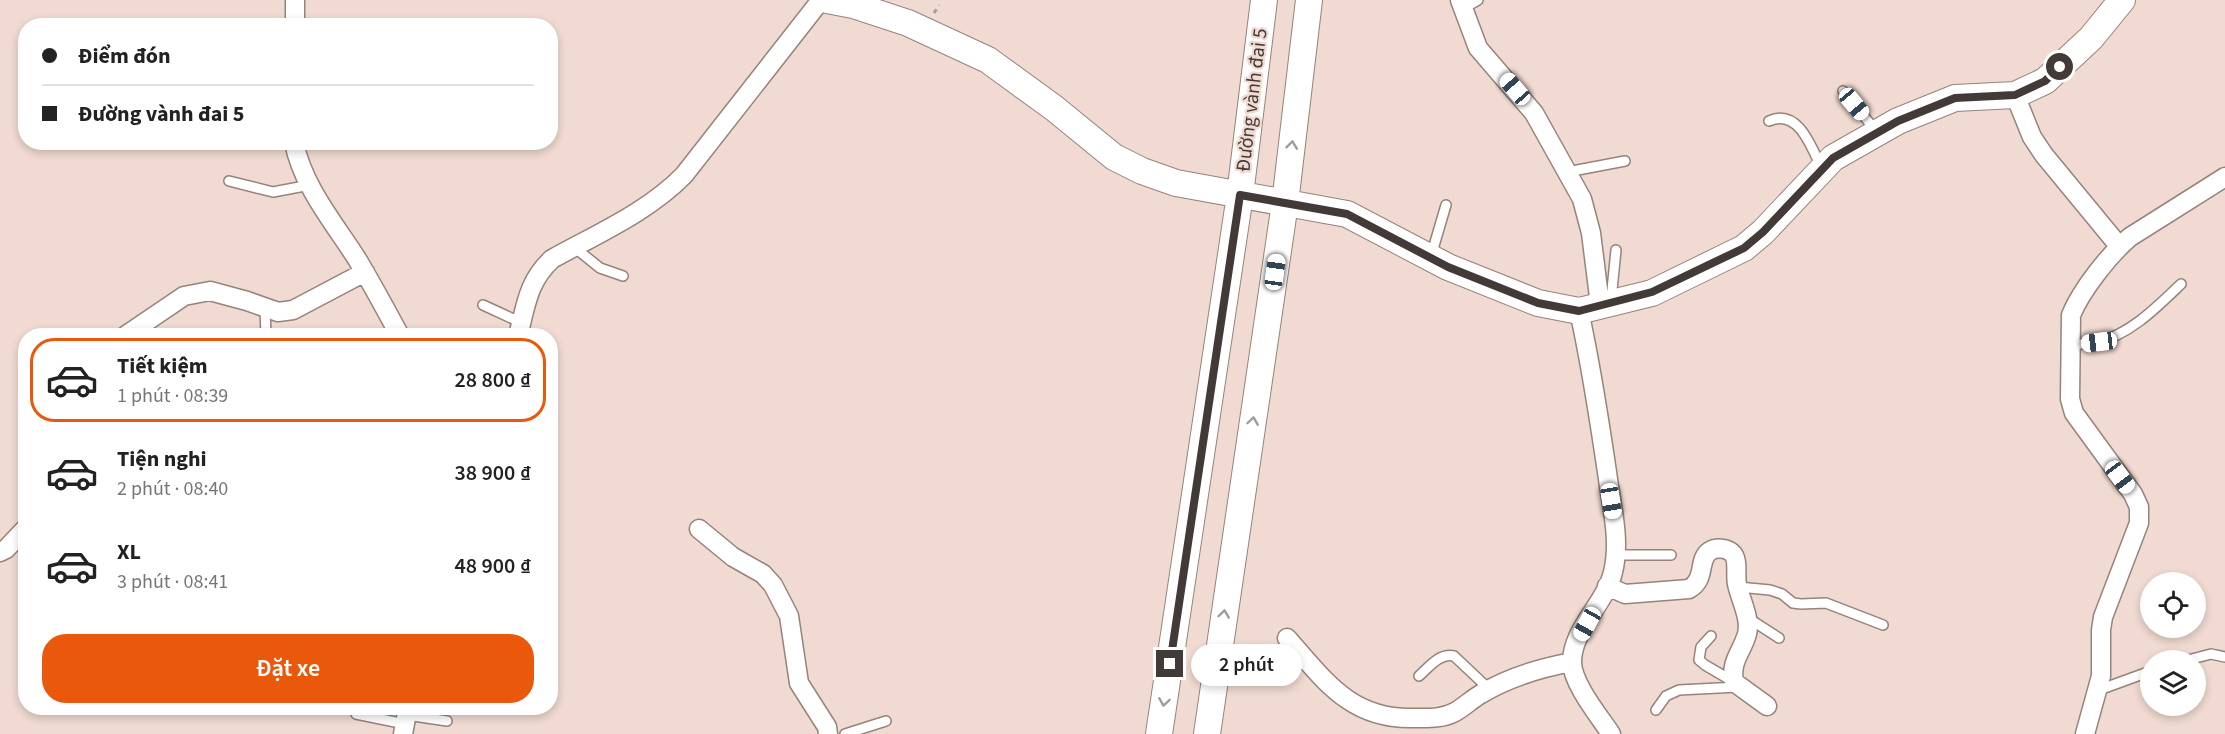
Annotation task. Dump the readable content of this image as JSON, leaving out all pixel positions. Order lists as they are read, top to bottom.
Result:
{
  "streets": {
    "main road": ["Đường vành đai 5"]
  },
  "page": {
    "banner": ["Điểm đón", "Đường vành đai 5"],
    "list": [
      {
        "name": "Tiết kiệm",
        "note": "1 phút · 08:39",
        "value": "28 800 ₫"
      },
      {
        "name": "Tiện nghi",
        "note": "2 phút · 08:40",
        "value": "38 900 ₫"
      },
      {
        "name": "XL",
        "note": "3 phút · 08:41",
        "value": "48 900 ₫"
      }
    ],
    "buttons": "Đặt xe",
    "bubble": "2 phút"
  }
}
